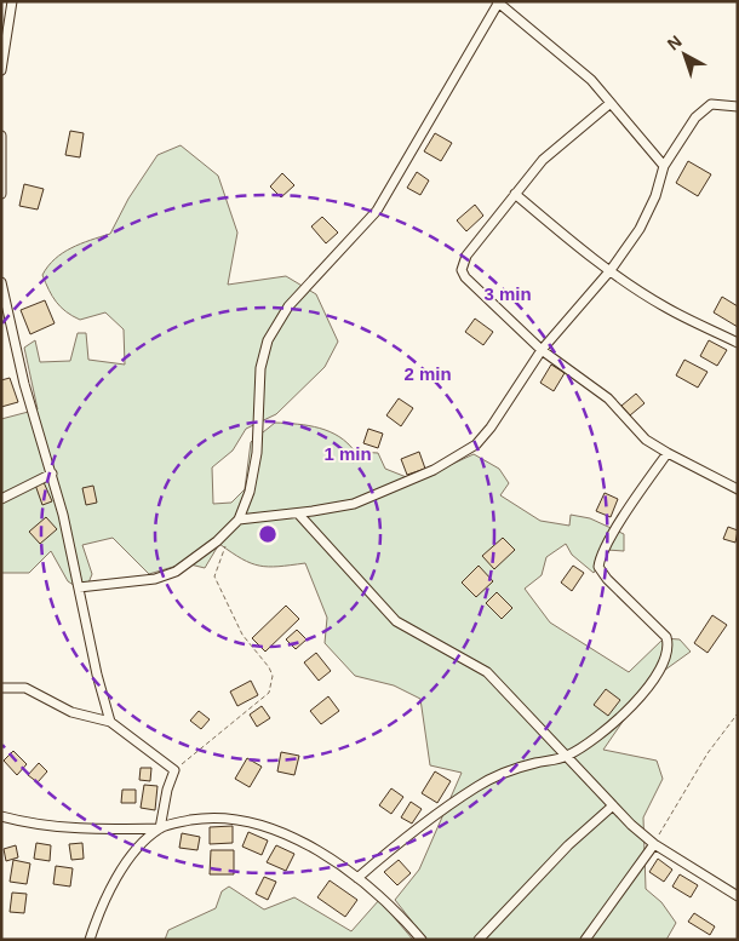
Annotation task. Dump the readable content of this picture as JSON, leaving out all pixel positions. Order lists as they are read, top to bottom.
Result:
{
  "north": "top left",
  "rings": ["3 min", "2 min", "1 min"]
}
